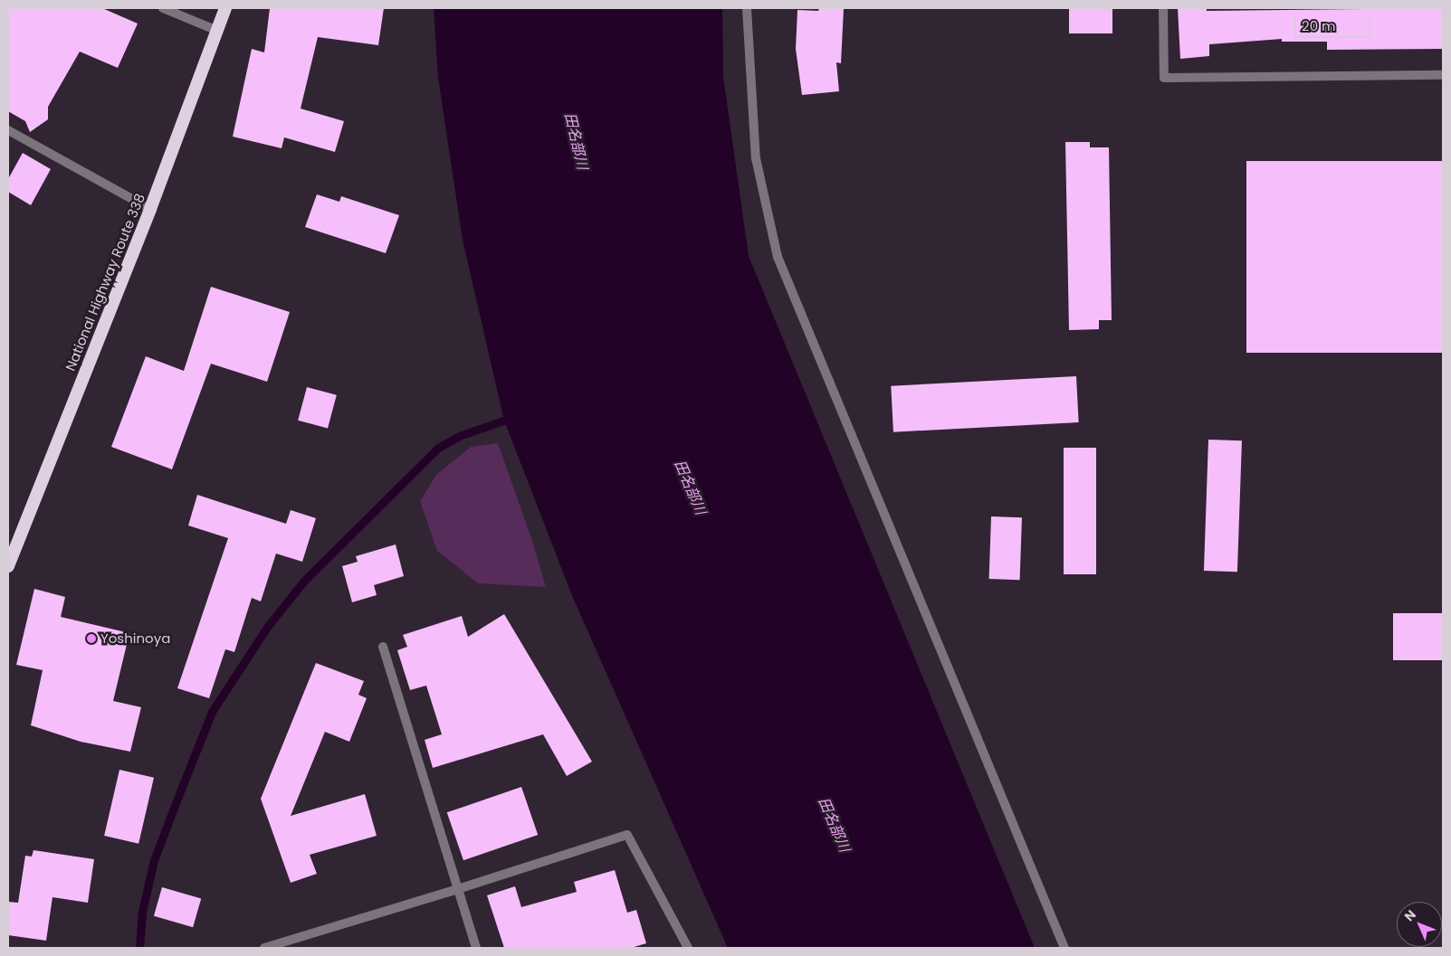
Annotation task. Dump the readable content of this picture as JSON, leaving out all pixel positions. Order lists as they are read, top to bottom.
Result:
{
  "streets": {
    "highway": ["National Highway Route 338"]
  },
  "water": ["田名部川"],
  "places": ["Yoshinoya"],
  "scale_bar": "20 m",
  "north": "top left"
}
